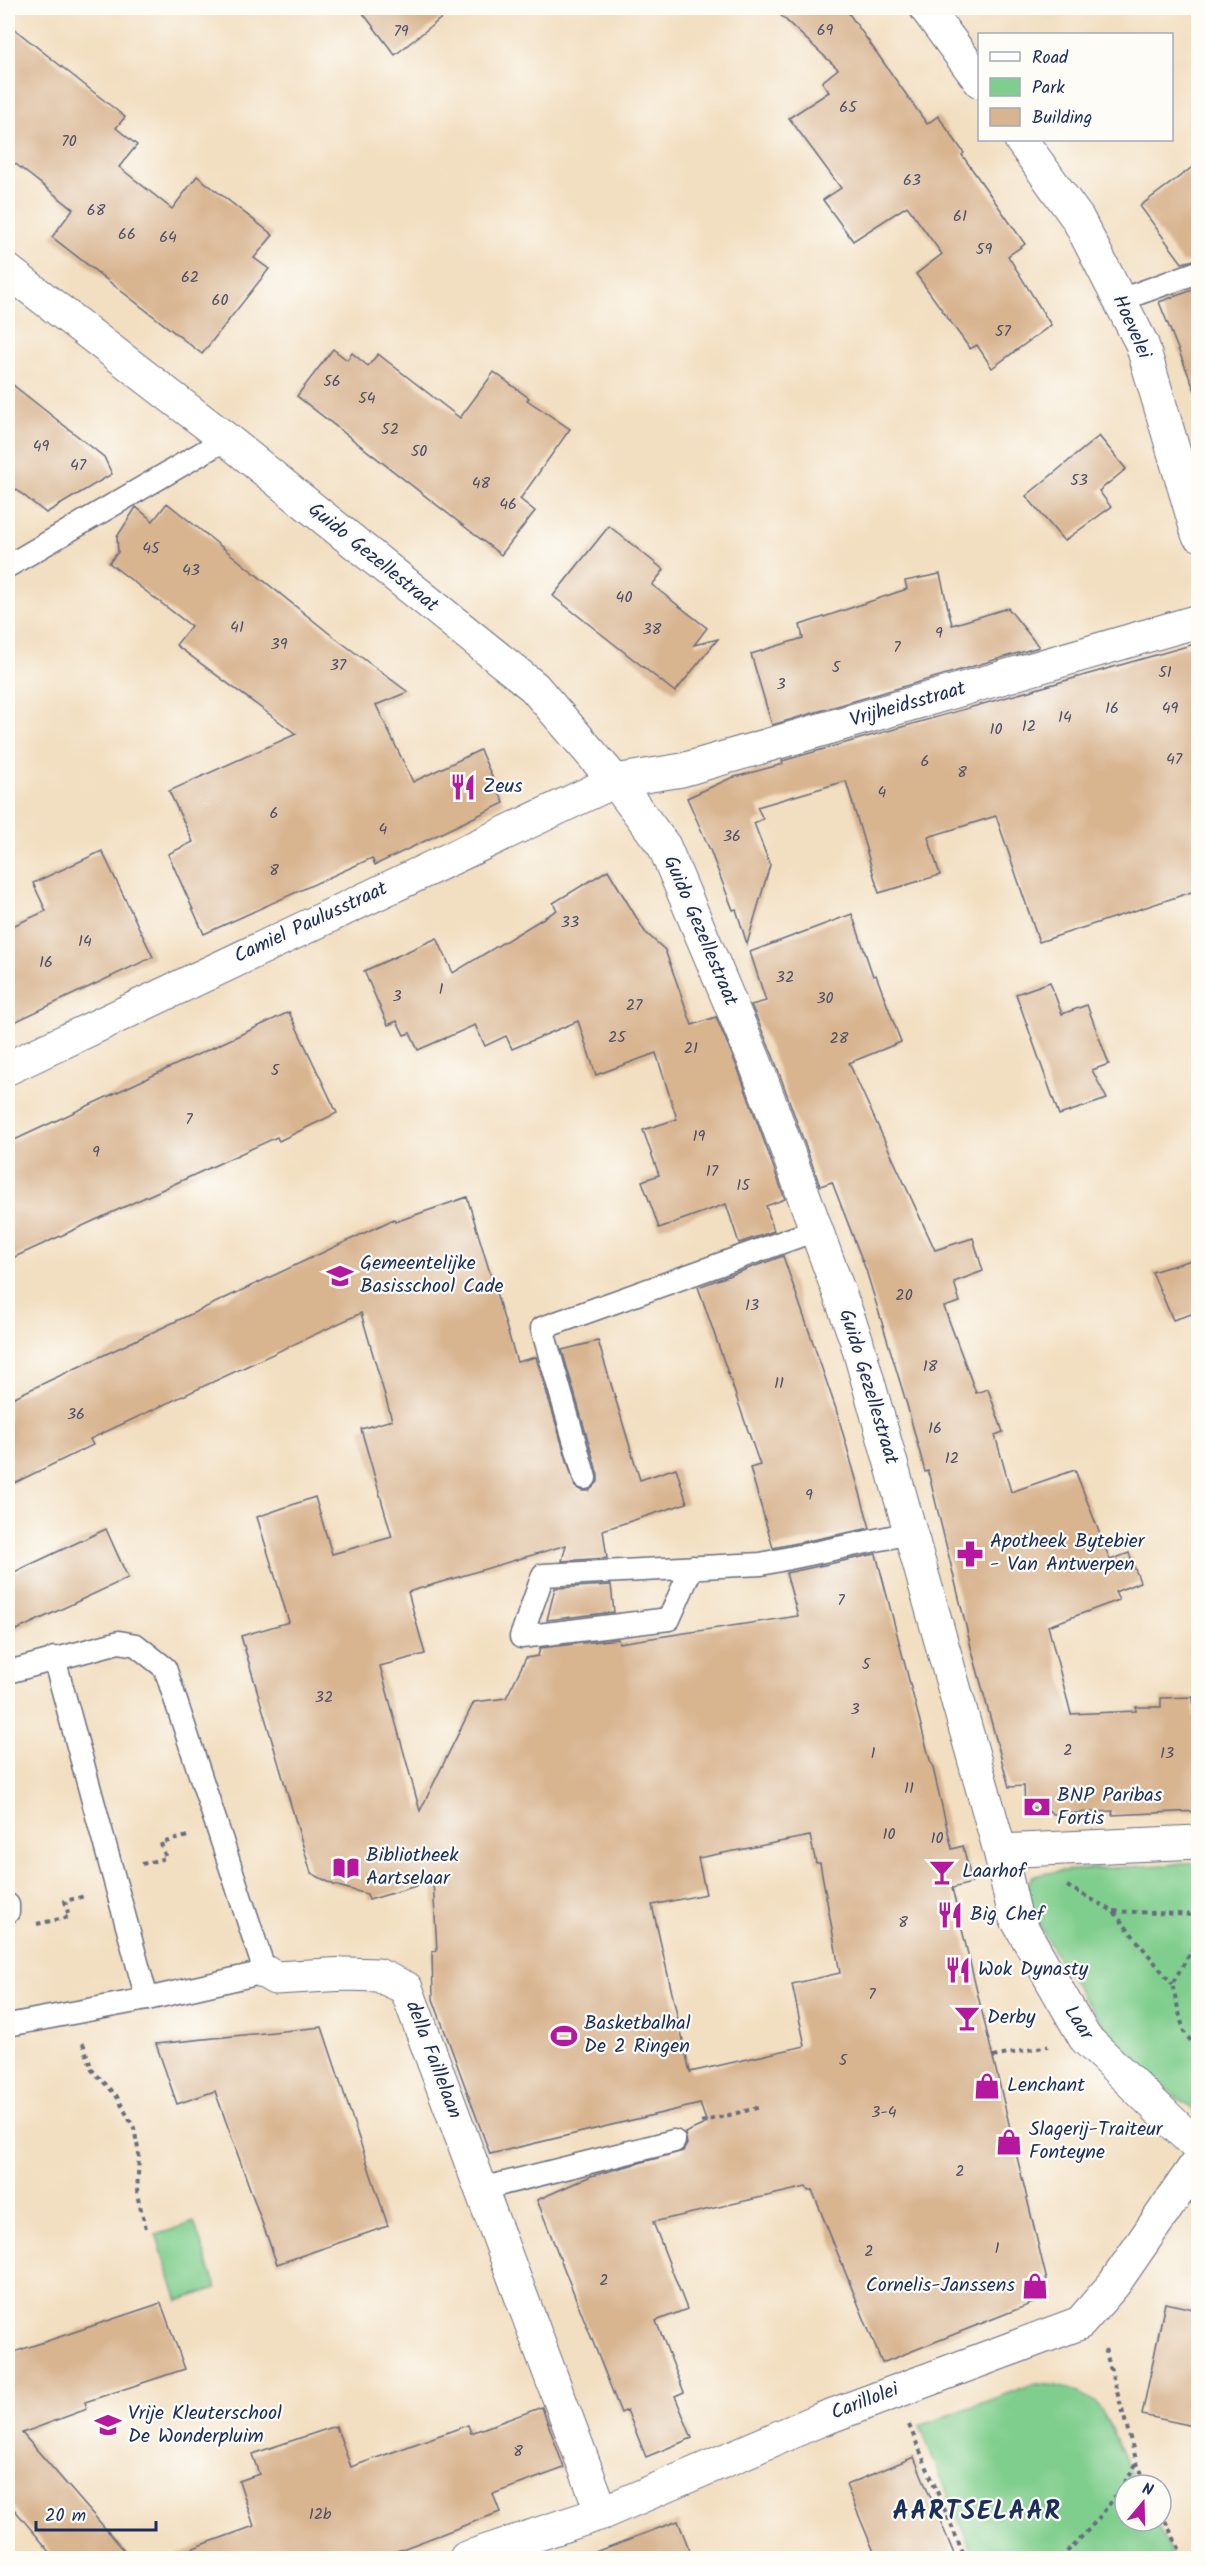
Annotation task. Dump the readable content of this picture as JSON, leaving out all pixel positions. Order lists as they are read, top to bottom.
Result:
{
  "streets": {
    "street": [
      "Hoevelei",
      "Guido Gezellestraat",
      "Vrijheidsstraat",
      "Camiel Paulusstraat",
      "Laar",
      "della Faillelaan",
      "Carillolei"
    ]
  },
  "crossings": [
    ["Guido Gezellestraat", "Vrijheidsstraat"],
    ["Guido Gezellestraat", "Camiel Paulusstraat"],
    ["Guido Gezellestraat", "Laar"],
    ["Vrijheidsstraat", "Camiel Paulusstraat"],
    ["della Faillelaan", "Carillolei"]
  ],
  "districts": ["AARTSELAAR"],
  "places": {
    "restaurant": ["Zeus", "Big Chef", "Wok Dynasty"],
    "school or university": ["Gemeentelijke Basisschool Cade", "Vrije Kleuterschool De Wonderpluim"],
    "pharmacy": ["Apotheek Bytebier - Van Antwerpen"],
    "bank": ["BNP Paribas Fortis"],
    "library": ["Bibliotheek Aartselaar"],
    "bar": ["Laarhof", "Derby"],
    "sports": ["Basketbalhal De 2 Ringen"],
    "shop": ["Lenchant", "Slagerij-Traiteur Fonteyne", "Cornelis-Janssens"]
  },
  "house_numbers": [
    "69",
    "79",
    "65",
    "70",
    "63",
    "68",
    "61",
    "66",
    "64",
    "59",
    "62",
    "60",
    "57",
    "56",
    "54",
    "52",
    "49",
    "50",
    "47",
    "53",
    "48",
    "46",
    "45",
    "43",
    "40",
    "41",
    "38",
    "9",
    "39",
    "7",
    "37",
    "5",
    "51",
    "3",
    "16",
    "49",
    "14",
    "12",
    "10",
    "47",
    "6",
    "8",
    "4",
    "6",
    "4",
    "36",
    "8",
    "33",
    "14",
    "16",
    "32",
    "1",
    "3",
    "30",
    "27",
    "25",
    "28",
    "21",
    "5",
    "7",
    "19",
    "9",
    "17",
    "15",
    "20",
    "13",
    "18",
    "11",
    "36",
    "16",
    "12",
    "9",
    "7",
    "5",
    "32",
    "3",
    "2",
    "1",
    "13",
    "11",
    "10",
    "10",
    "8",
    "7",
    "5",
    "3-4",
    "2",
    "1",
    "2",
    "2",
    "8",
    "12b"
  ],
  "legend": ["Road", "Park", "Building"],
  "scale_bar": "20 m",
  "north": "top"
}
